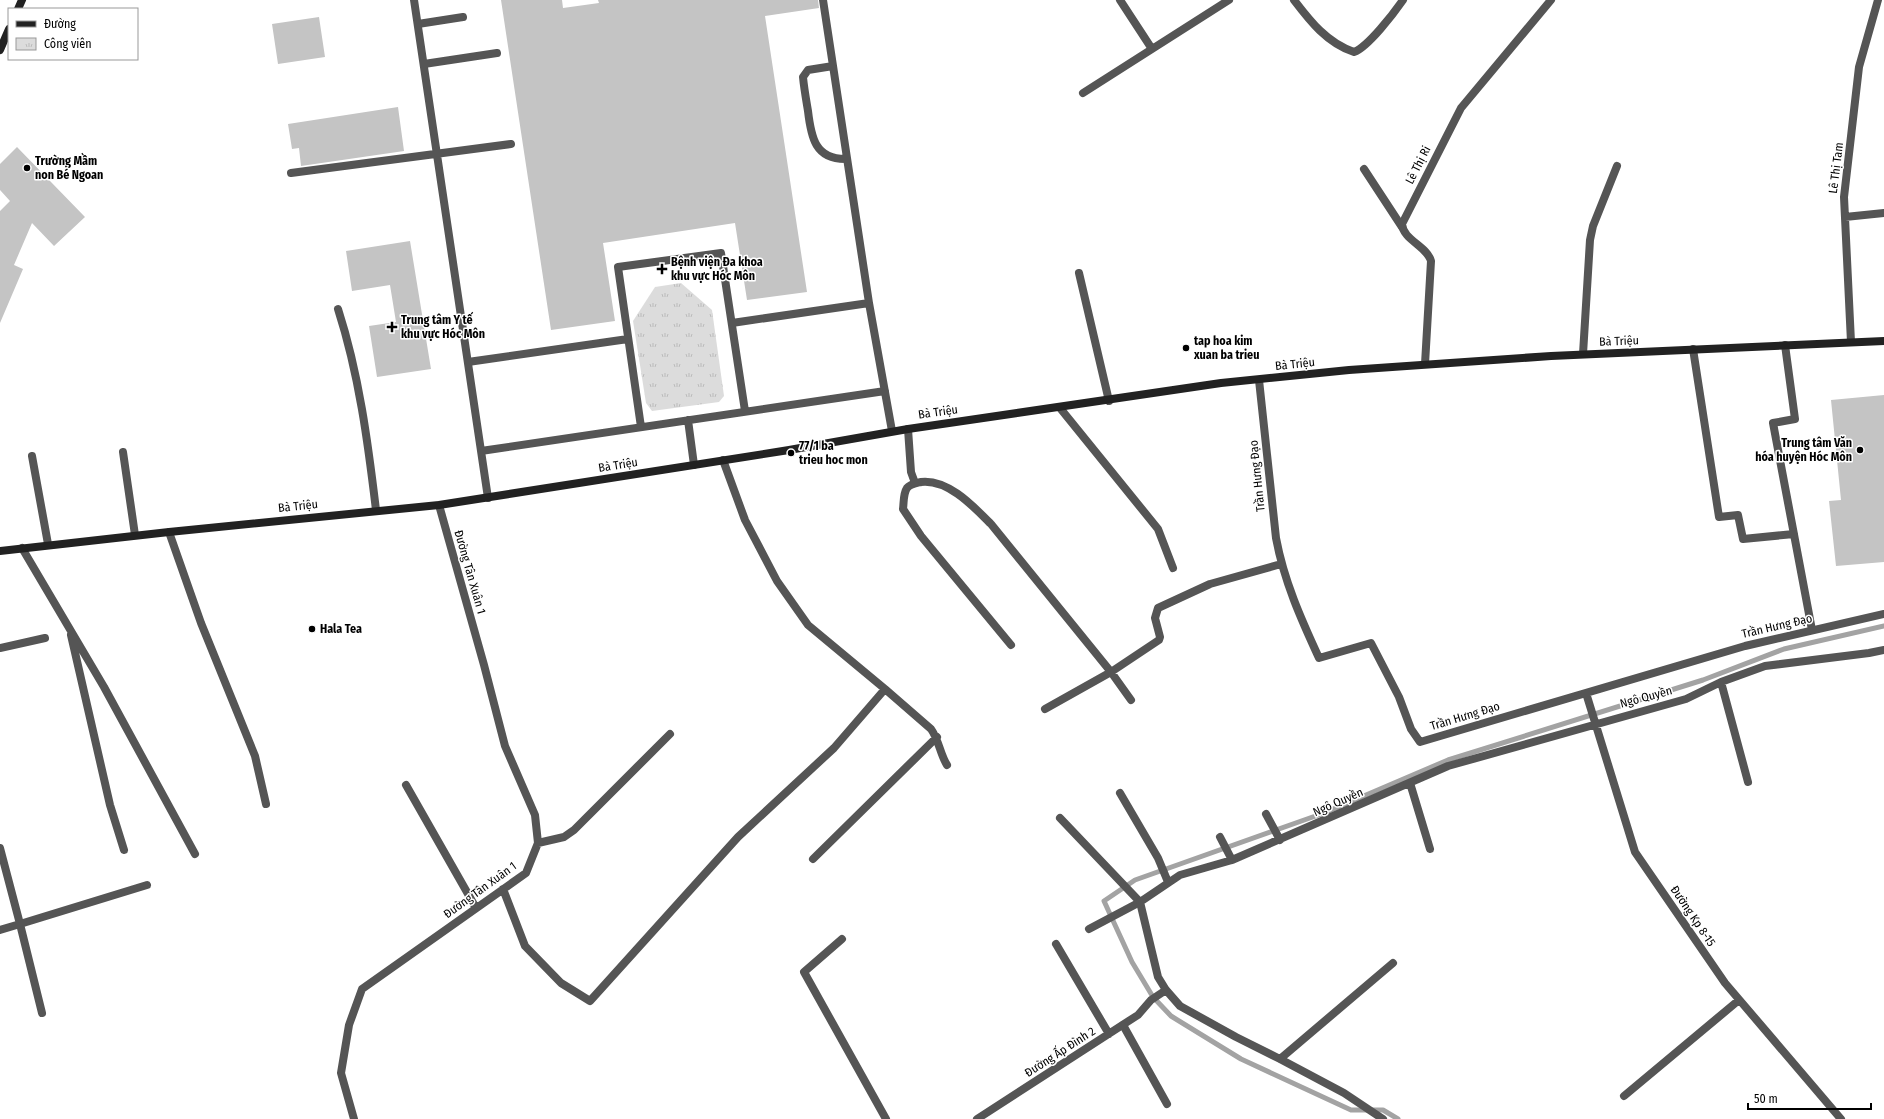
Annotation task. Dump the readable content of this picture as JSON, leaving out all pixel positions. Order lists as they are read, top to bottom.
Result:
{
  "streets": {
    "street": [
      "Lê Thị Ri",
      "Lê Thị Tam",
      "Bà Triệu",
      "Trần Hưng Đạo",
      "Đường Tân Xuân 1",
      "Ngô Quyền",
      "Đường Kp 8-15",
      "Đường Ấp Đình 2"
    ]
  },
  "crossings": [
    ["Lê Thị Tam", "Bà Triệu"],
    ["Bà Triệu", "Trần Hưng Đạo"],
    ["Bà Triệu", "Đường Tân Xuân 1"],
    ["Trần Hưng Đạo", "Đường Kp 8-15"],
    ["Ngô Quyền", "Đường Kp 8-15"]
  ],
  "places": {
    "other": [
      "Trường Mầm non Bé Ngoan",
      "tap hoa kim xuan ba trieu",
      "Trung tâm Văn hóa huyện Hóc Môn",
      "77/1 ba trieu hoc mon",
      "Hala Tea"
    ],
    "health": ["Bệnh viện Đa khoa khu vực Hóc Môn", "Trung tâm Y tế khu vực Hóc Môn"]
  },
  "legend": ["Đường", "Công viên"],
  "scale_bar": "50 m"
}
